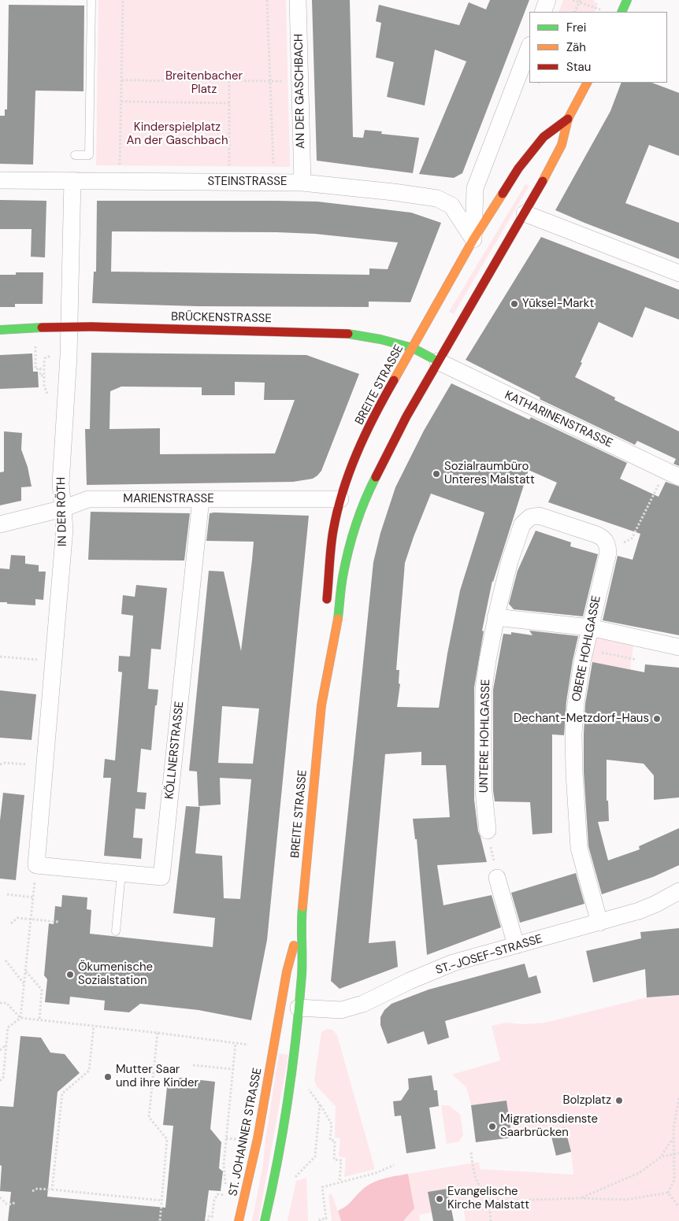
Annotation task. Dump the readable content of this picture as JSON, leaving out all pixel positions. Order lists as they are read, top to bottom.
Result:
{
  "streets": {
    "main road": ["BRÜCKENSTRASSE", "BREITE STRASSE", "ST. JOHANNER STRASSE"],
    "street": [
      "AN DER GASCHBACH",
      "STEINSTRASSE",
      "KATHARINENSTRASSE",
      "MARIENSTRASSE",
      "IN DER RÖTH",
      "OBERE HOHLGASSE",
      "UNTERE HOHLGASSE",
      "KÖLLNERSTRASSE",
      "ST.-JOSEF-STRASSE"
    ]
  },
  "crossings": [
    ["AN DER GASCHBACH", "STEINSTRASSE"],
    ["STEINSTRASSE", "BREITE STRASSE"],
    ["STEINSTRASSE", "IN DER RÖTH"],
    ["BRÜCKENSTRASSE", "BREITE STRASSE"],
    ["BRÜCKENSTRASSE", "KATHARINENSTRASSE"],
    ["BREITE STRASSE", "KATHARINENSTRASSE"],
    ["BREITE STRASSE", "MARIENSTRASSE"],
    ["BREITE STRASSE", "ST.-JOSEF-STRASSE"],
    ["BREITE STRASSE", "ST. JOHANNER STRASSE"],
    ["MARIENSTRASSE", "IN DER RÖTH"],
    ["MARIENSTRASSE", "KÖLLNERSTRASSE"],
    ["IN DER RÖTH", "KÖLLNERSTRASSE"],
    ["OBERE HOHLGASSE", "UNTERE HOHLGASSE"],
    ["OBERE HOHLGASSE", "ST.-JOSEF-STRASSE"]
  ],
  "parks": ["Breitenbacher Platz", "Kinderspielplatz An der Gaschbach"],
  "places": [
    "Yüksel-Markt",
    "Sozialraumbüro Unteres Malstatt",
    "Dechant-Metzdorf-Haus",
    "Ökumenische Sozialstation",
    "Mutter Saar und ihre Kinder",
    "Bolzplatz",
    "Migrationsdienste Saarbrücken",
    "Evangelische Kirche Malstatt"
  ],
  "legend": ["Frei", "Zäh", "Stau"]
}
